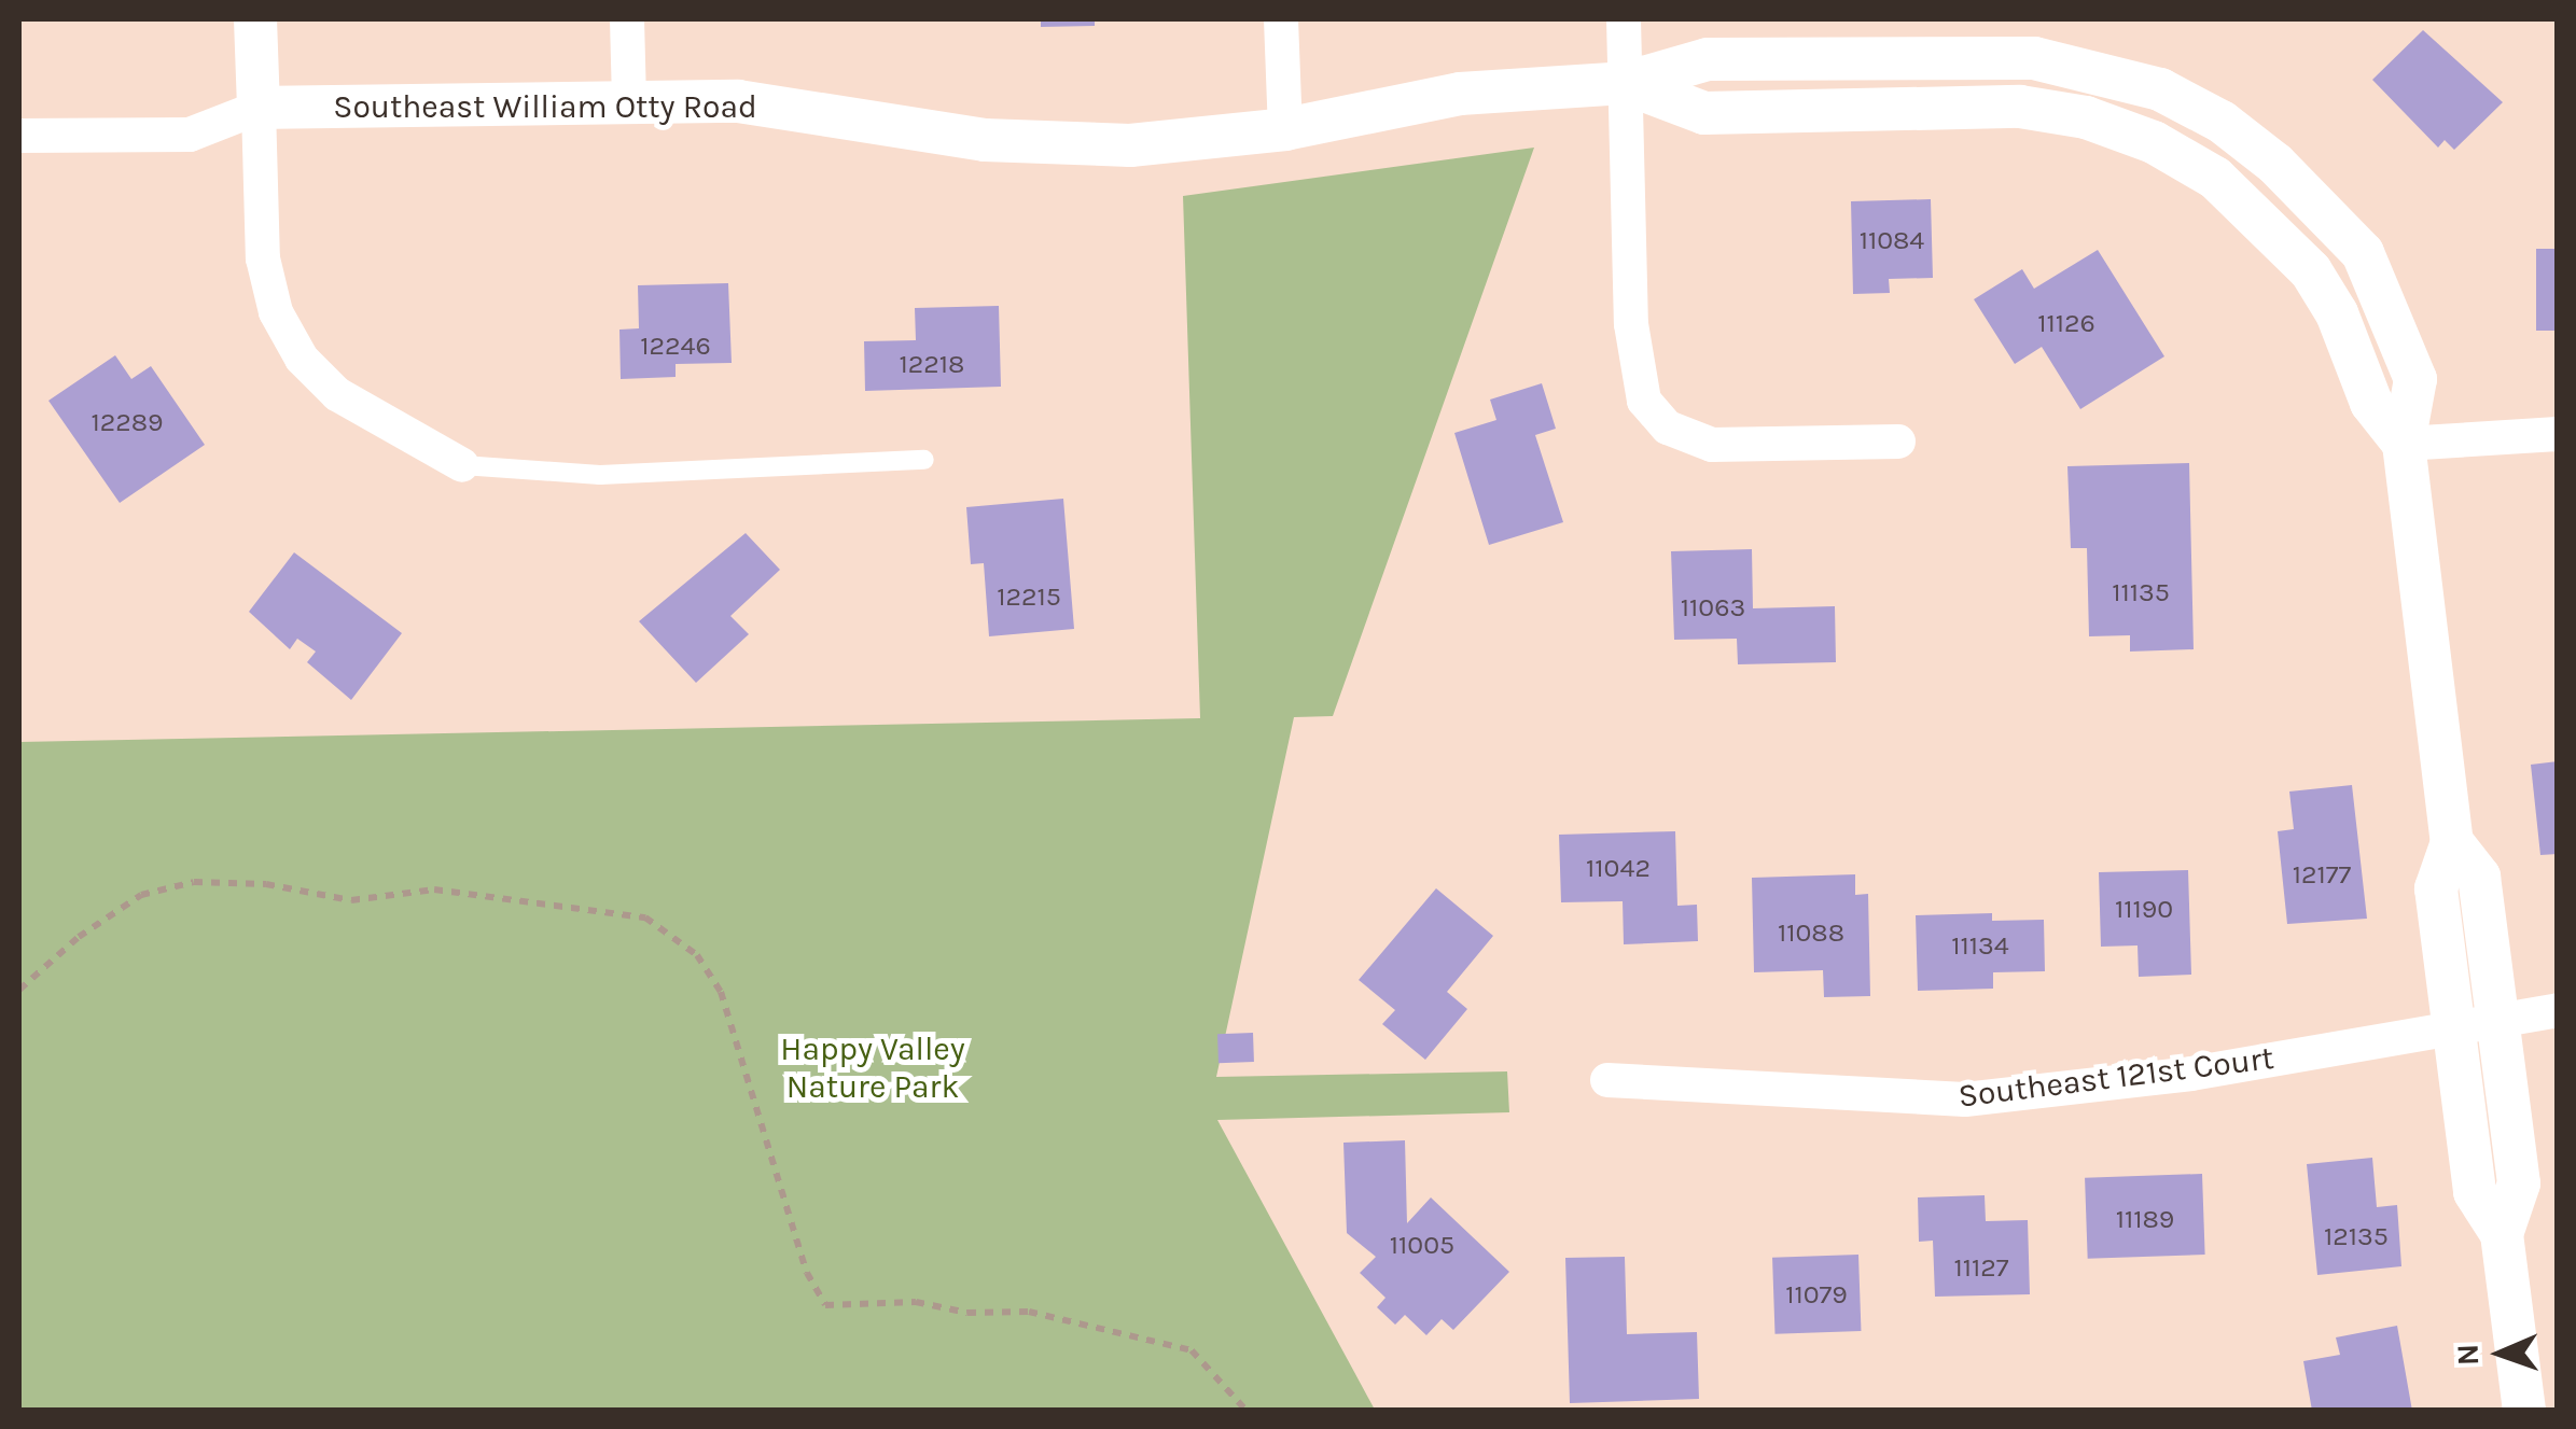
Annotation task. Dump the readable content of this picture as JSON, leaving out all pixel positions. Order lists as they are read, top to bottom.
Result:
{
  "streets": {
    "street": ["Southeast William Otty Road", "Southeast 121st Court"]
  },
  "parks": ["Happy Valley Nature Park"],
  "house_numbers": [
    "11084",
    "11126",
    "12246",
    "12218",
    "12289",
    "11135",
    "12215",
    "11063",
    "11042",
    "12177",
    "11190",
    "11088",
    "11134",
    "11189",
    "12135",
    "11005",
    "11127",
    "11079"
  ],
  "north": "left"
}
